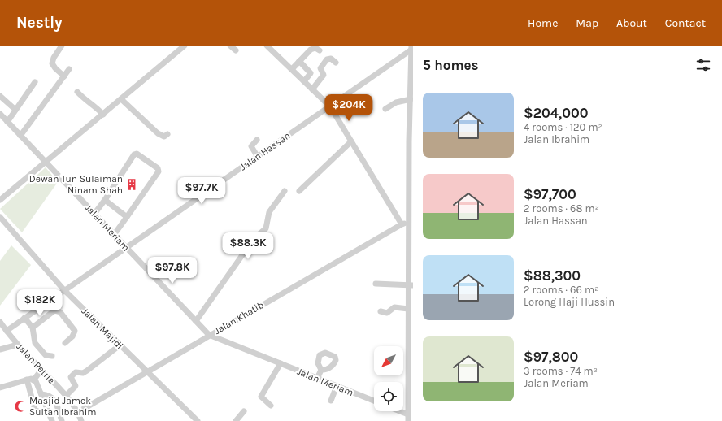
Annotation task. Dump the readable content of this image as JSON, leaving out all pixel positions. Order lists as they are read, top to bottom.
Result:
{
  "streets": {
    "street": [
      "Jalan Hassan",
      "Jalan Meriam",
      "Jalan Khatib",
      "Jalan Majidi",
      "Jalan Petrie"
    ]
  },
  "crossings": [
    ["Jalan Hassan", "Jalan Meriam"],
    ["Jalan Hassan", "Jalan Majidi"],
    ["Jalan Hassan", "Jalan Petrie"],
    ["Jalan Meriam", "Jalan Khatib"],
    ["Jalan Khatib", "Jalan Majidi"],
    ["Jalan Khatib", "Jalan Petrie"]
  ],
  "places": {
    "building": ["Dewan Tun Sulaiman Ninam Shah"],
    "mosque": ["Masjid Jamek Sultan Ibrahim"]
  },
  "north": "bottom left",
  "page": {
    "header": "Nestly",
    "nav": [
      "Home",
      "Map",
      "About",
      "Contact"
    ],
    "heading": "5 homes",
    "list": [
      {
        "name": "$204,000",
        "note": "4 rooms · 120 m² · Jalan Ibrahim"
      },
      {
        "name": "$97,700",
        "note": "2 rooms · 68 m² · Jalan Hassan"
      },
      {
        "name": "$88,300",
        "note": "2 rooms · 66 m² · Lorong Haji Hussin"
      },
      {
        "name": "$97,800",
        "note": "3 rooms · 74 m² · Jalan Meriam"
      }
    ],
    "price": [
      "$204K",
      "$97.7K",
      "$88.3K",
      "$97.8K",
      "$182K"
    ]
  }
}
